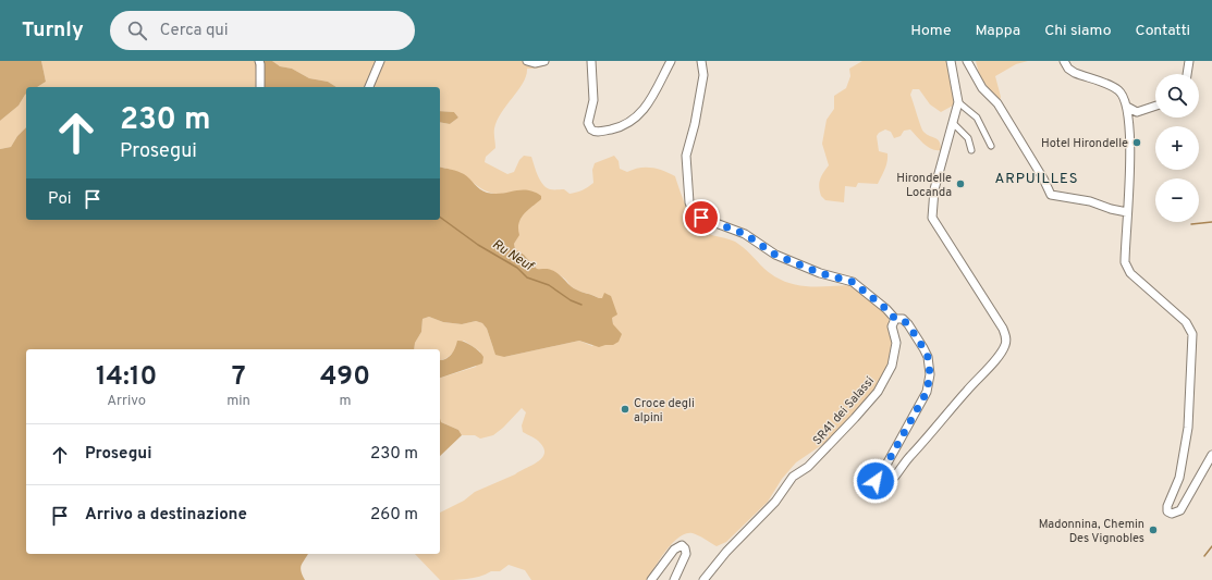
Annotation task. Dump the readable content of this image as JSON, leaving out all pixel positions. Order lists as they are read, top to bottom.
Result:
{
  "streets": {
    "street": ["SR41 dei Salassi"]
  },
  "districts": ["ARPUILLES"],
  "water": ["Ru Neuf"],
  "places": [
    "Hotel Hirondelle",
    "Hirondelle Locanda",
    "Croce degli alpini",
    "Madonnina, Chemin Des Vignobles"
  ],
  "page": {
    "header": "Turnly",
    "search": "Cerca qui",
    "nav": [
      "Home",
      "Mappa",
      "Chi siamo",
      "Contatti"
    ],
    "map_buttons": ["+", "−"],
    "turn": ["230 m", "Prosegui"],
    "then": "Poi",
    "eta": [
      "14:10",
      "Arrivo",
      "7",
      "min",
      "490",
      "m"
    ],
    "list": [
      {
        "name": "Prosegui",
        "value": "230 m"
      },
      {
        "name": "Arrivo a destinazione",
        "value": "260 m"
      }
    ]
  }
}
